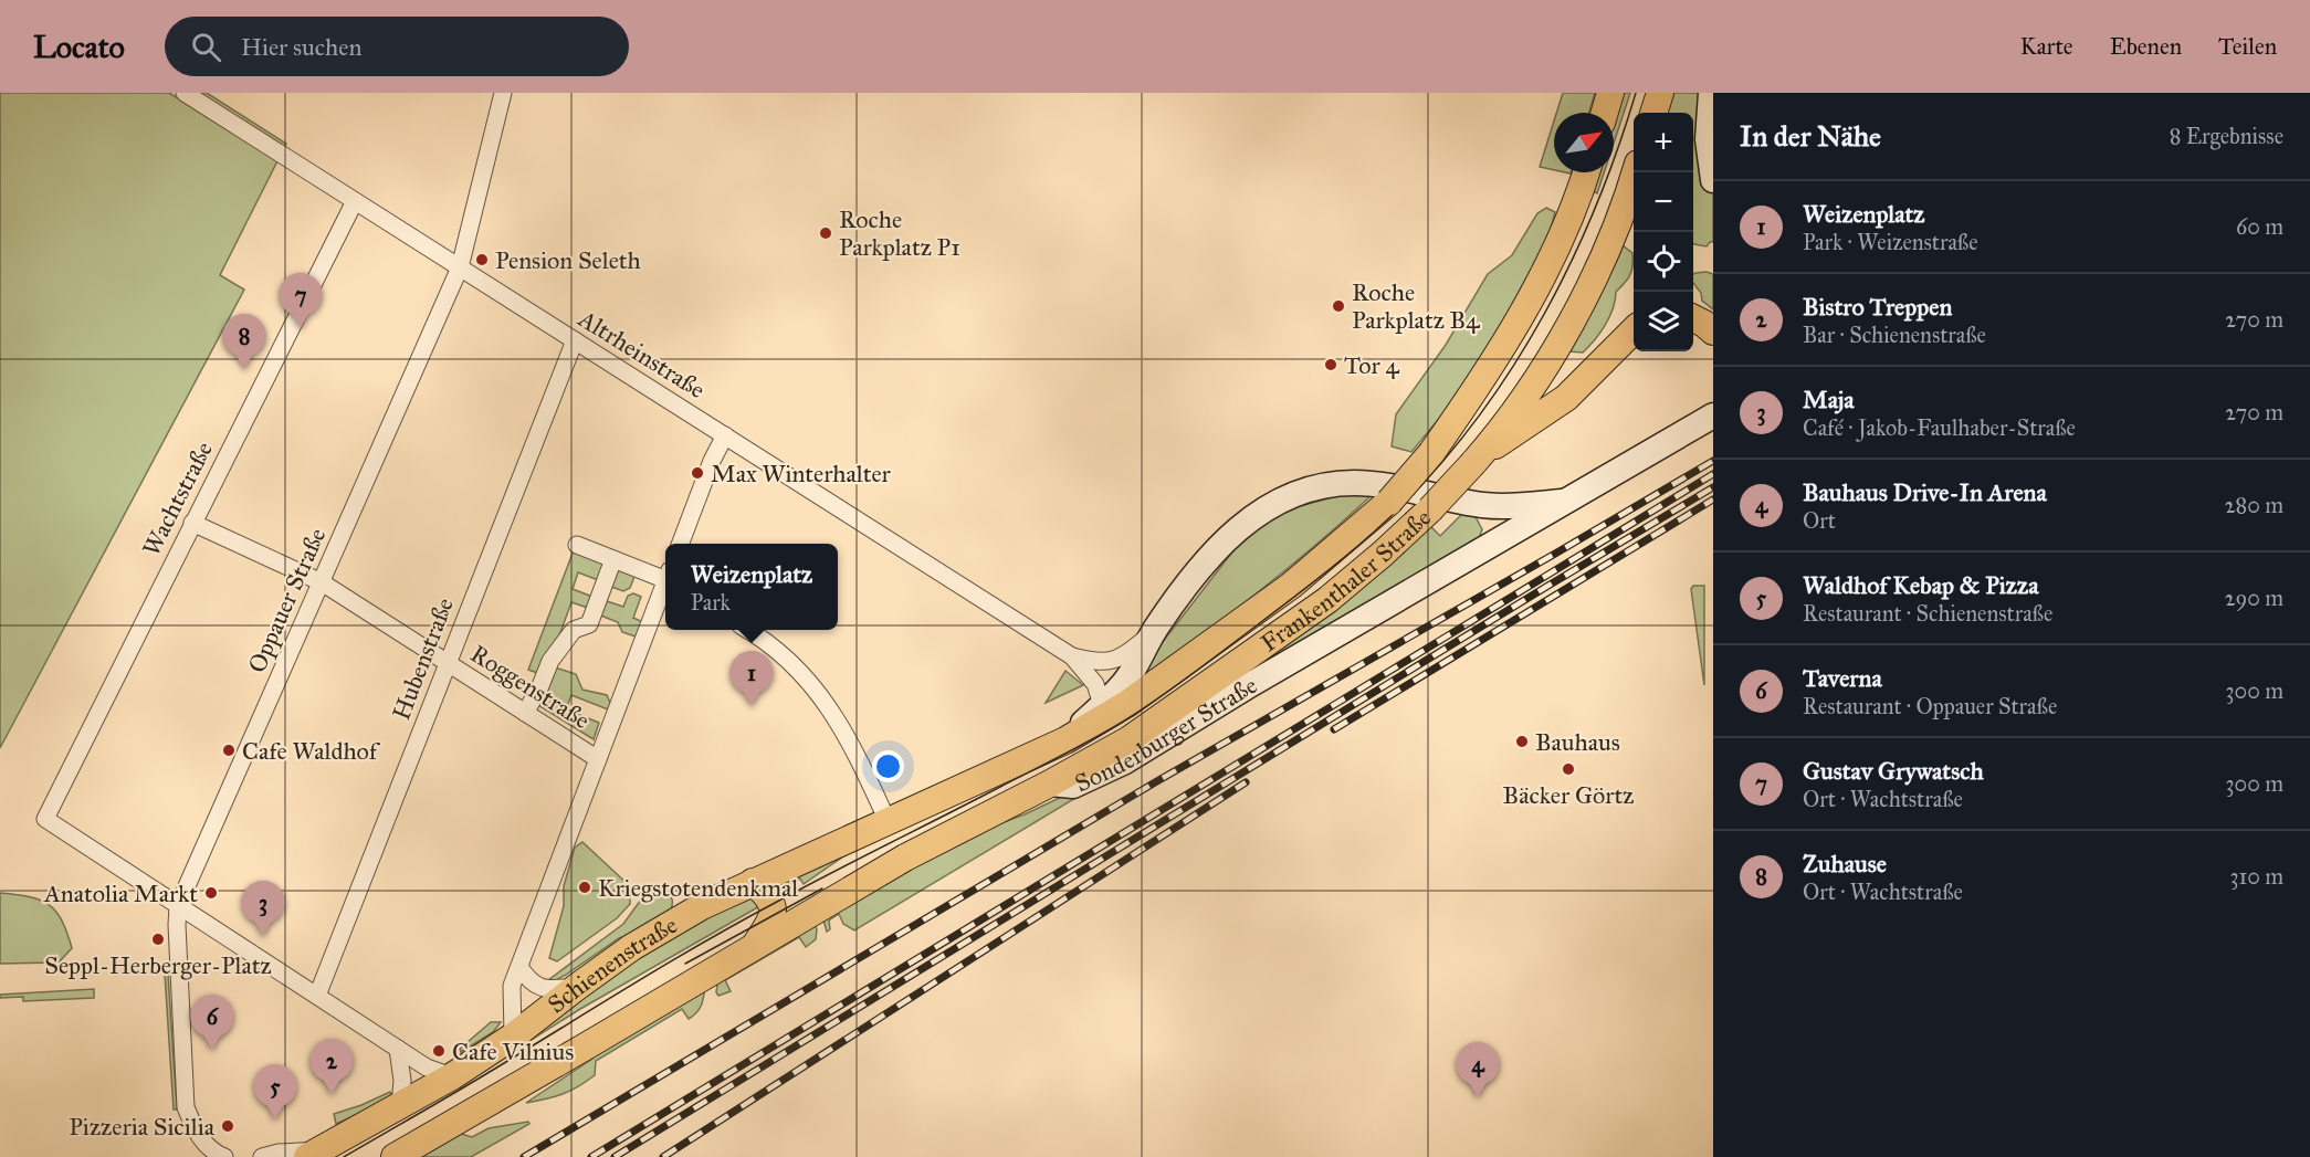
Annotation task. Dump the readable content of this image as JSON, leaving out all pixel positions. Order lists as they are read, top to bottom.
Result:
{
  "streets": {
    "main road": ["Frankenthaler Straße", "Schienenstraße"],
    "street": [
      "Altrheinstraße",
      "Wachtstraße",
      "Oppauer Straße",
      "Hubenstraße",
      "Roggenstraße",
      "Sonderburger Straße"
    ]
  },
  "crossings": [
    ["Altrheinstraße", "Wachtstraße"],
    ["Altrheinstraße", "Oppauer Straße"],
    ["Altrheinstraße", "Hubenstraße"],
    ["Altrheinstraße", "Sonderburger Straße"],
    ["Altrheinstraße", "Schienenstraße"],
    ["Wachtstraße", "Oppauer Straße"],
    ["Wachtstraße", "Roggenstraße"],
    ["Frankenthaler Straße", "Sonderburger Straße"],
    ["Frankenthaler Straße", "Schienenstraße"],
    ["Oppauer Straße", "Roggenstraße"],
    ["Hubenstraße", "Roggenstraße"],
    ["Sonderburger Straße", "Schienenstraße"]
  ],
  "places": [
    "Roche Parkplatz P1",
    "Pension Seleth",
    "Roche Parkplatz B4",
    "Tor 4",
    "Max Winterhalter",
    "Bauhaus",
    "Cafe Waldhof",
    "Bäcker Görtz",
    "Kriegstotendenkmal",
    "Anatolia Markt",
    "Seppl-Herberger-Platz",
    "Cafe Vilnius",
    "Pizzeria Sicilia"
  ],
  "north": "top right",
  "page": {
    "header": "Locato",
    "search": "Hier suchen",
    "nav": ["Karte", "Ebenen", "Teilen"],
    "heading": ["In der Nähe", "8 Ergebnisse"],
    "map_buttons": ["+", "−"],
    "list": [
      {
        "mark": "1",
        "name": "Weizenplatz",
        "note": "Park · Weizenstraße",
        "value": "60 m"
      },
      {
        "mark": "2",
        "name": "Bistro Treppen",
        "note": "Bar · Schienenstraße",
        "value": "270 m"
      },
      {
        "mark": "3",
        "name": "Maja",
        "note": "Café · Jakob-Faulhaber-Straße",
        "value": "270 m"
      },
      {
        "mark": "4",
        "name": "Bauhaus Drive-In Arena",
        "note": "Ort",
        "value": "280 m"
      },
      {
        "mark": "5",
        "name": "Waldhof Kebap & Pizza",
        "note": "Restaurant · Schienenstraße",
        "value": "290 m"
      },
      {
        "mark": "6",
        "name": "Taverna",
        "note": "Restaurant · Oppauer Straße",
        "value": "300 m"
      },
      {
        "mark": "7",
        "name": "Gustav Grywatsch",
        "note": "Ort · Wachtstraße",
        "value": "300 m"
      },
      {
        "mark": "8",
        "name": "Zuhause",
        "note": "Ort · Wachtstraße",
        "value": "310 m"
      }
    ],
    "pins": [
      "7",
      "8",
      "1",
      "3",
      "6",
      "2",
      "4",
      "5"
    ],
    "popup": ["Weizenplatz", "Park"]
  }
}
